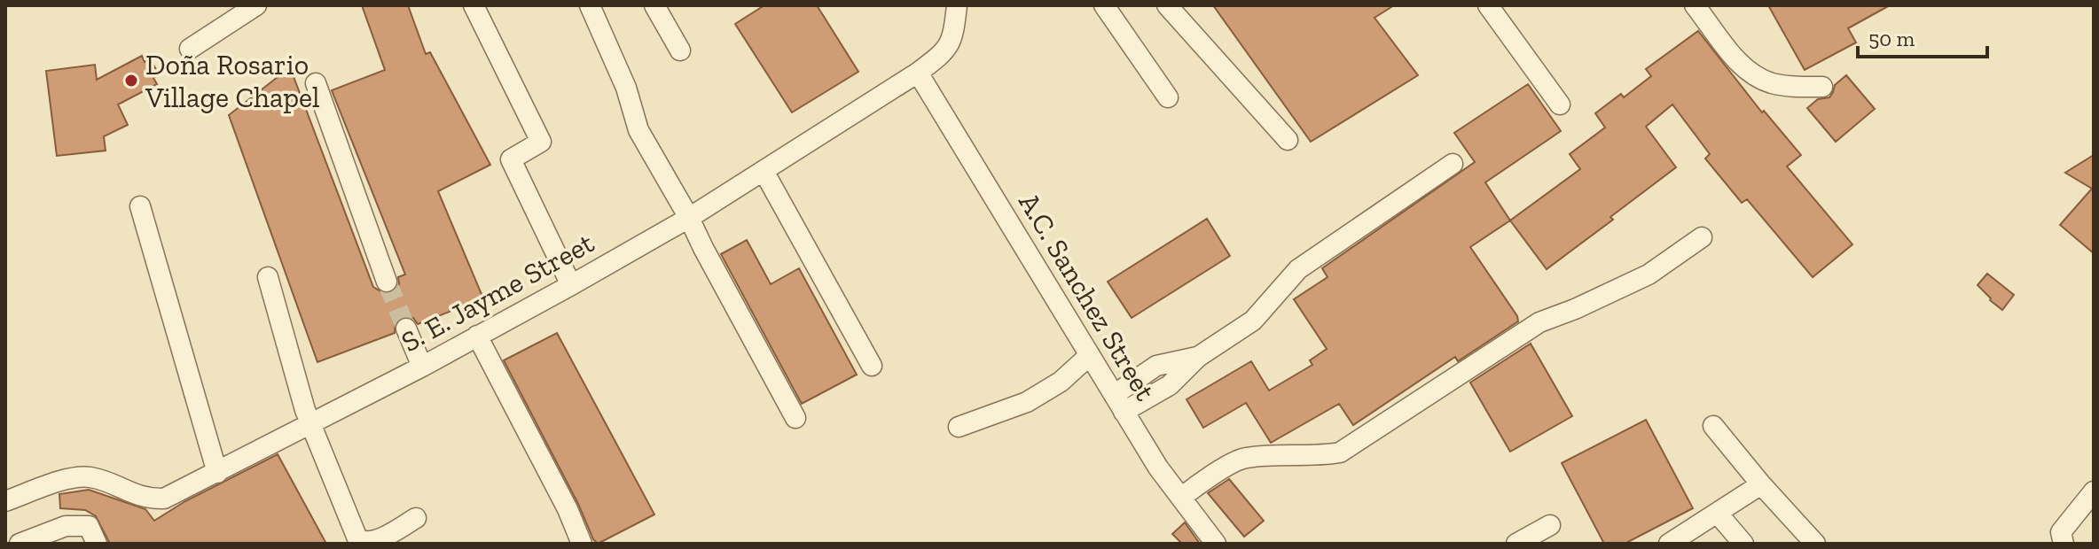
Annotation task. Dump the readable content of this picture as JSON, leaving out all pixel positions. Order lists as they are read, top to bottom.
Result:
{
  "streets": {
    "street": ["S. E. Jayme Street", "A.C. Sanchez Street"]
  },
  "crossings": [
    ["S. E. Jayme Street", "A.C. Sanchez Street"]
  ],
  "places": ["Doña Rosario Village Chapel"],
  "scale_bar": "50 m"
}
